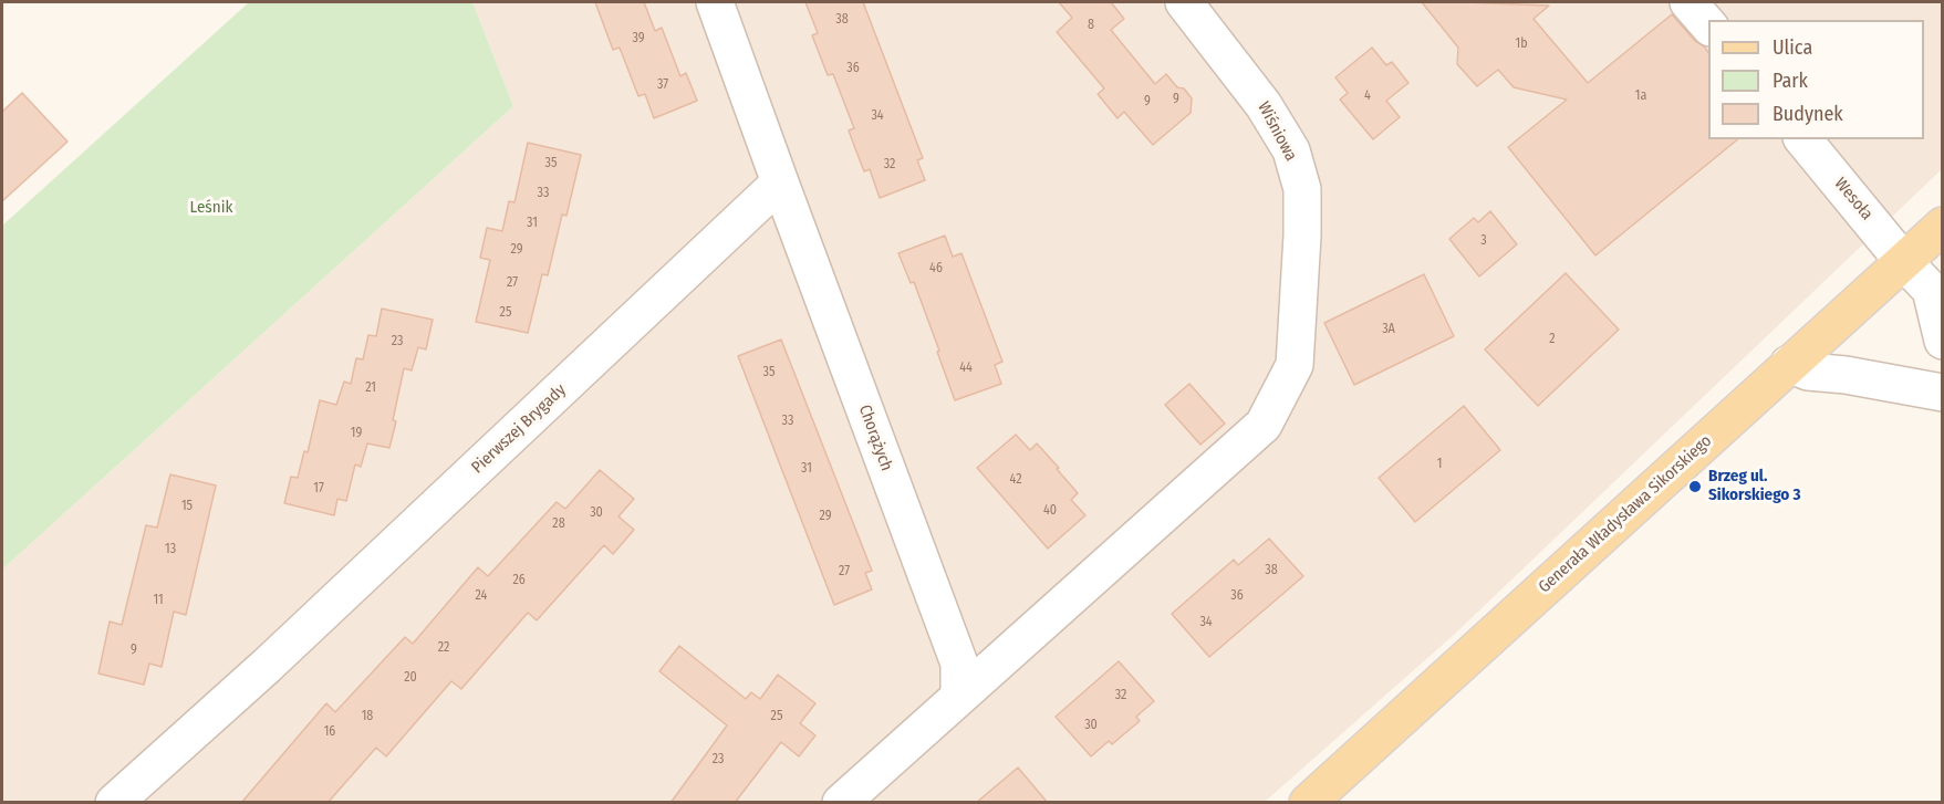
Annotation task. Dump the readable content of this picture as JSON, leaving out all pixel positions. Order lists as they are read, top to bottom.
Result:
{
  "streets": {
    "main road": ["Generała Władysława Sikorskiego"],
    "street": [
      "Wiśniowa",
      "Wesoła",
      "Pierwszej Brygady",
      "Chorążych"
    ]
  },
  "crossings": [
    ["Wiśniowa", "Chorążych"],
    ["Wesoła", "Generała Władysława Sikorskiego"],
    ["Pierwszej Brygady", "Chorążych"]
  ],
  "parks": ["Leśnik"],
  "places": ["Brzeg ul. Sikorskiego 3"],
  "house_numbers": [
    "38",
    "8",
    "39",
    "1b",
    "36",
    "37",
    "4",
    "1a",
    "9",
    "9",
    "34",
    "35",
    "32",
    "33",
    "31",
    "3",
    "29",
    "46",
    "27",
    "25",
    "3A",
    "2",
    "23",
    "44",
    "35",
    "21",
    "33",
    "19",
    "1",
    "31",
    "42",
    "17",
    "15",
    "40",
    "30",
    "29",
    "28",
    "13",
    "38",
    "27",
    "26",
    "24",
    "36",
    "11",
    "34",
    "22",
    "9",
    "20",
    "32",
    "18",
    "25",
    "30",
    "16",
    "23"
  ],
  "legend": ["Ulica", "Park", "Budynek"]
}
